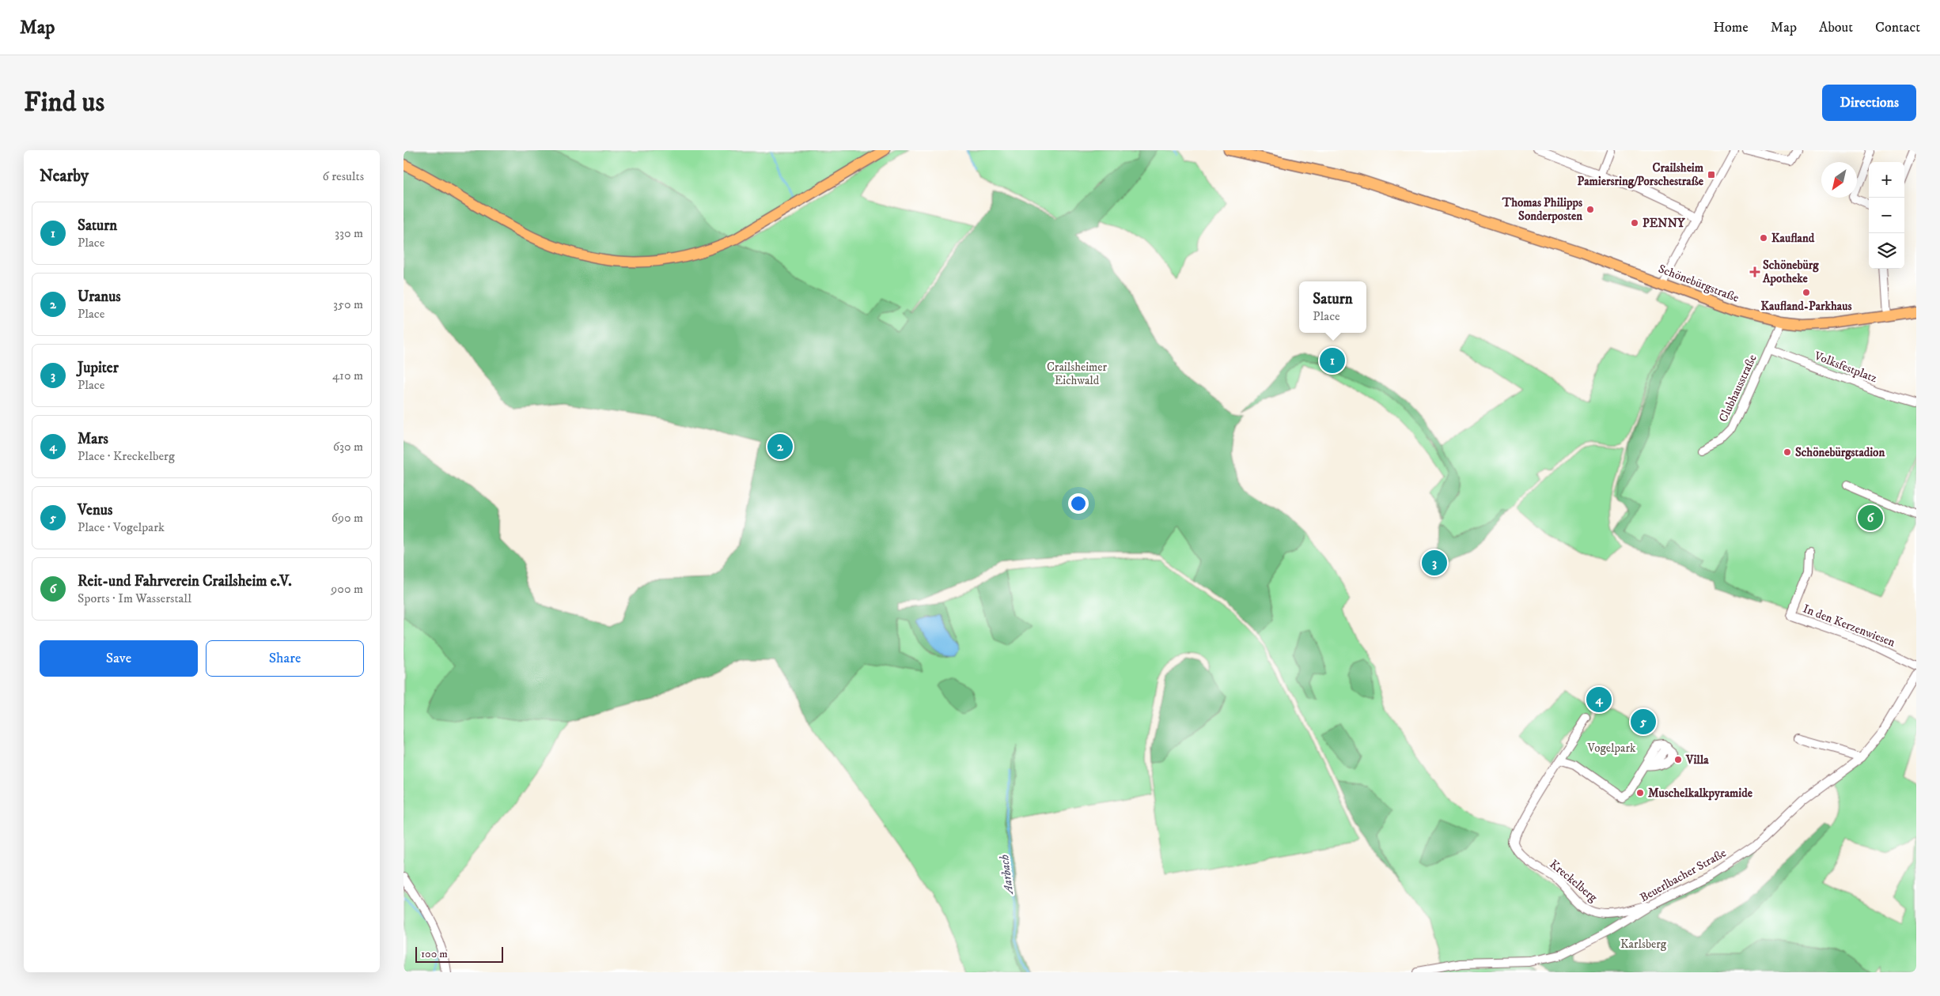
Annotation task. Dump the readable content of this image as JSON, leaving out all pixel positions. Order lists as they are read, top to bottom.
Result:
{
  "streets": {
    "main road": ["Schönebürgstraße"],
    "street": [
      "Volksfestplatz",
      "Clubhausstraße",
      "In den Kerzenwiesen",
      "Beuerlbacher Straße",
      "Kreckelberg"
    ]
  },
  "crossings": [
    ["Schönebürgstraße", "Clubhausstraße"],
    ["Volksfestplatz", "Clubhausstraße"],
    ["Beuerlbacher Straße", "Kreckelberg"]
  ],
  "water": ["Aarbach"],
  "parks": ["Crailsheimer Eichwald", "Vogelpark", "Karlsberg"],
  "places": {
    "transit": ["Crailsheim Pamiersring/Porschestraße"],
    "other": [
      "Thomas Philipps Sonderposten",
      "PENNY",
      "Kaufland",
      "Kaufland-Parkhaus",
      "Schönebürgstadion",
      "Villa",
      "Muschelkalkpyramide"
    ],
    "health": ["Schönebürg Apotheke"]
  },
  "scale_bar": "100 m",
  "north": "bottom left",
  "page": {
    "header": "Map",
    "nav": [
      "Home",
      "Map",
      "About",
      "Contact"
    ],
    "buttons": [
      "Directions",
      ["Save", "Share"]
    ],
    "title": "Find us",
    "heading": ["Nearby", "6 results"],
    "map_buttons": ["+", "−"],
    "list": [
      {
        "mark": "1",
        "name": "Saturn",
        "note": "Place",
        "value": "330 m"
      },
      {
        "mark": "2",
        "name": "Uranus",
        "note": "Place",
        "value": "350 m"
      },
      {
        "mark": "3",
        "name": "Jupiter",
        "note": "Place",
        "value": "410 m"
      },
      {
        "mark": "4",
        "name": "Mars",
        "note": "Place · Kreckelberg",
        "value": "630 m"
      },
      {
        "mark": "5",
        "name": "Venus",
        "note": "Place · Vogelpark",
        "value": "690 m"
      },
      {
        "mark": "6",
        "name": "Reit-und Fahrverein Crailsheim e.V.",
        "note": "Sports · Im Wasserstall",
        "value": "900 m"
      }
    ],
    "popup": ["Saturn", "Place"],
    "pins": [
      "1",
      "2",
      "6",
      "3",
      "4",
      "5"
    ],
    "scale": "100 m"
  }
}
